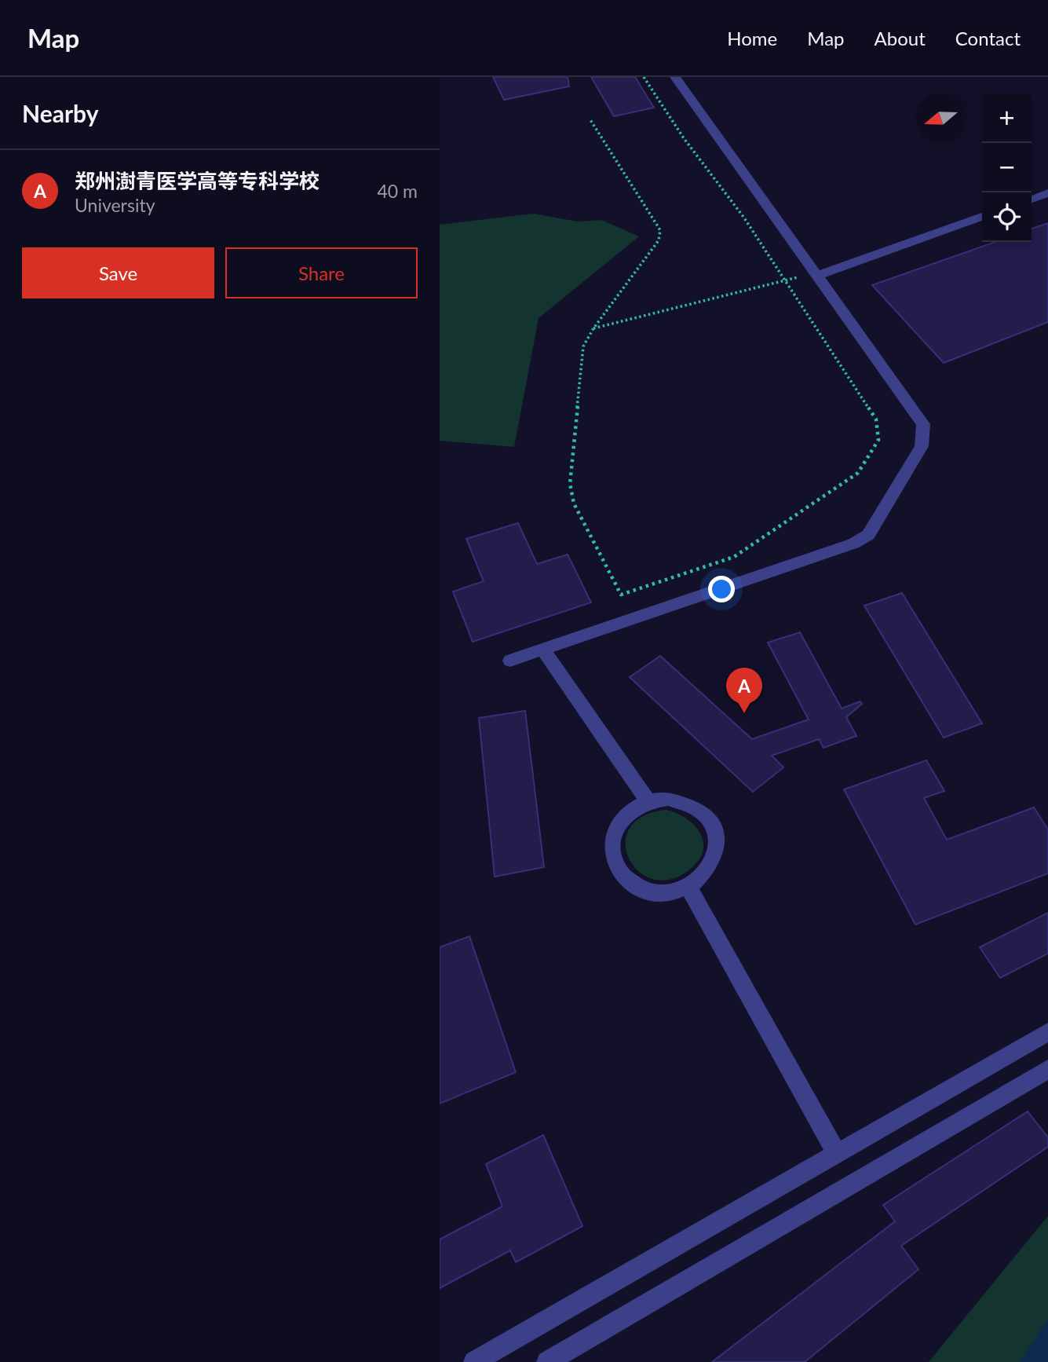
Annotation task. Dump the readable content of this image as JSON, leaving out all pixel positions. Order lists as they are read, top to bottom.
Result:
{
  "north": "left",
  "page": {
    "header": "Map",
    "nav": [
      "Home",
      "Map",
      "About",
      "Contact"
    ],
    "heading": "Nearby",
    "map_buttons": ["+", "−"],
    "list": [
      {
        "mark": "A",
        "name": "郑州澍青医学高等专科学校",
        "note": "University",
        "value": "40 m"
      }
    ],
    "buttons": ["Save", "Share"],
    "pins": "A"
  }
}
